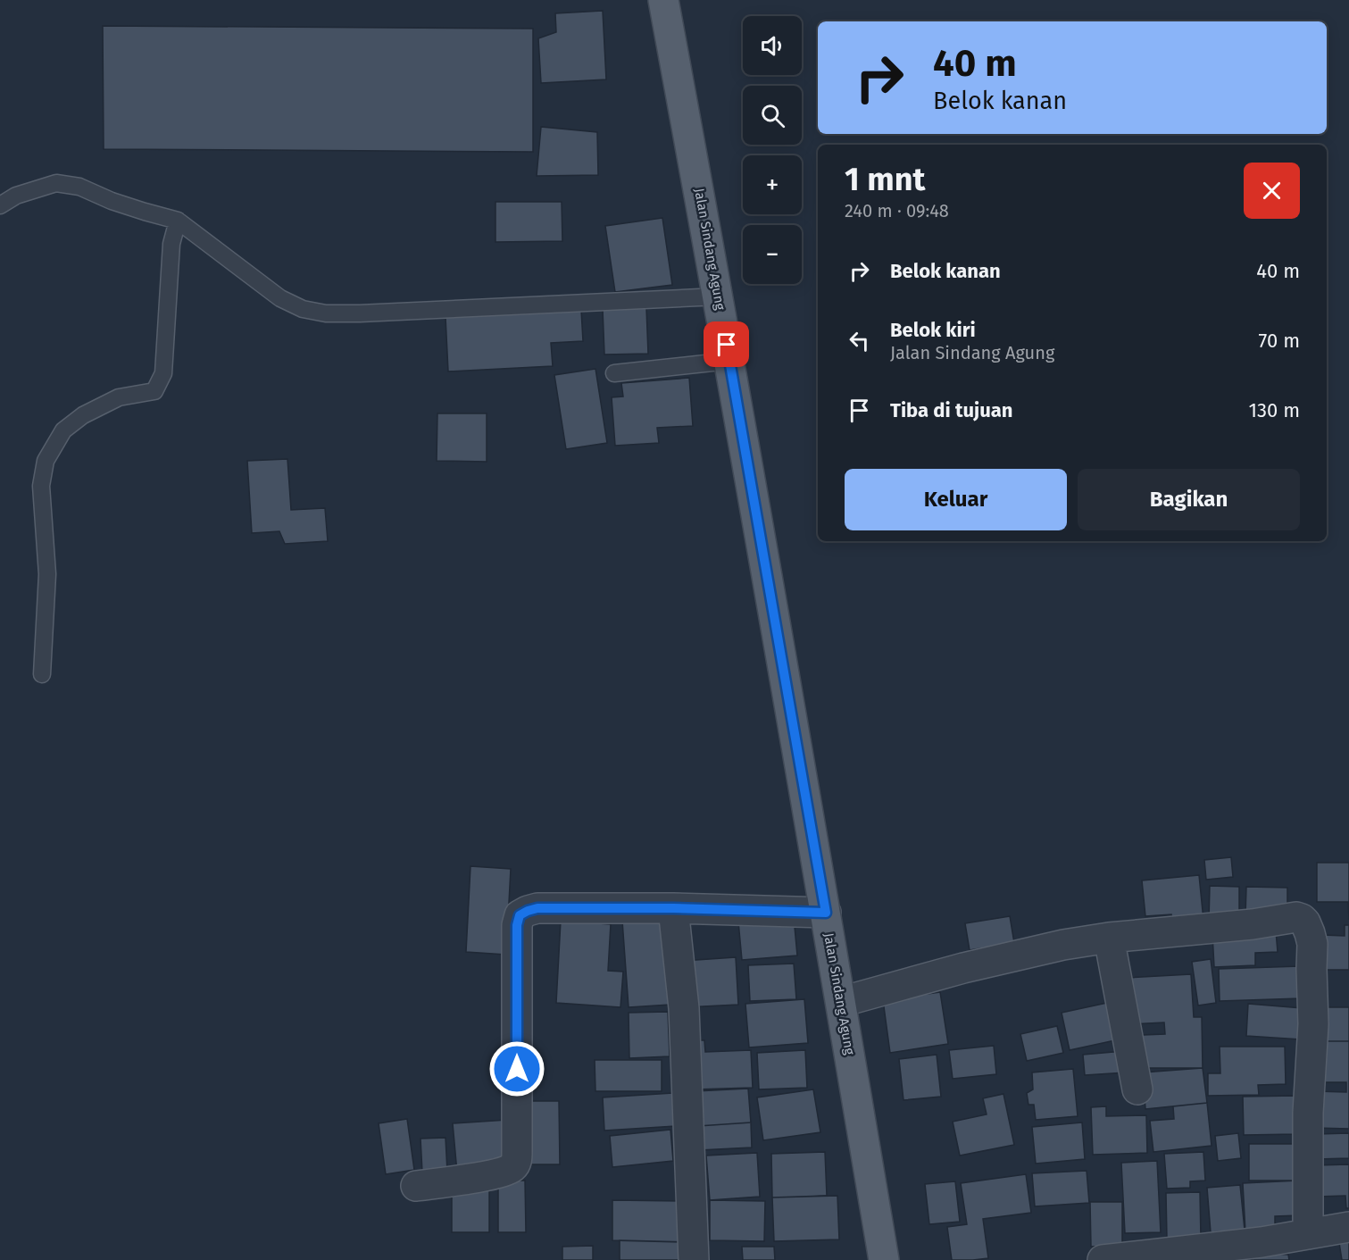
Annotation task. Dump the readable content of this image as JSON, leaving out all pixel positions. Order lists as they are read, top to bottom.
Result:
{
  "streets": {
    "main road": ["Jalan Sindang Agung"]
  },
  "page": {
    "map_buttons": ["+", "−"],
    "turn": ["40 m", "Belok kanan"],
    "heading": ["1 mnt", "240 m · 09:48"],
    "list": [
      {
        "name": "Belok kanan",
        "value": "40 m"
      },
      {
        "name": "Belok kiri",
        "note": "Jalan Sindang Agung",
        "value": "70 m"
      },
      {
        "name": "Tiba di tujuan",
        "value": "130 m"
      }
    ],
    "buttons": ["Keluar", "Bagikan"]
  }
}
